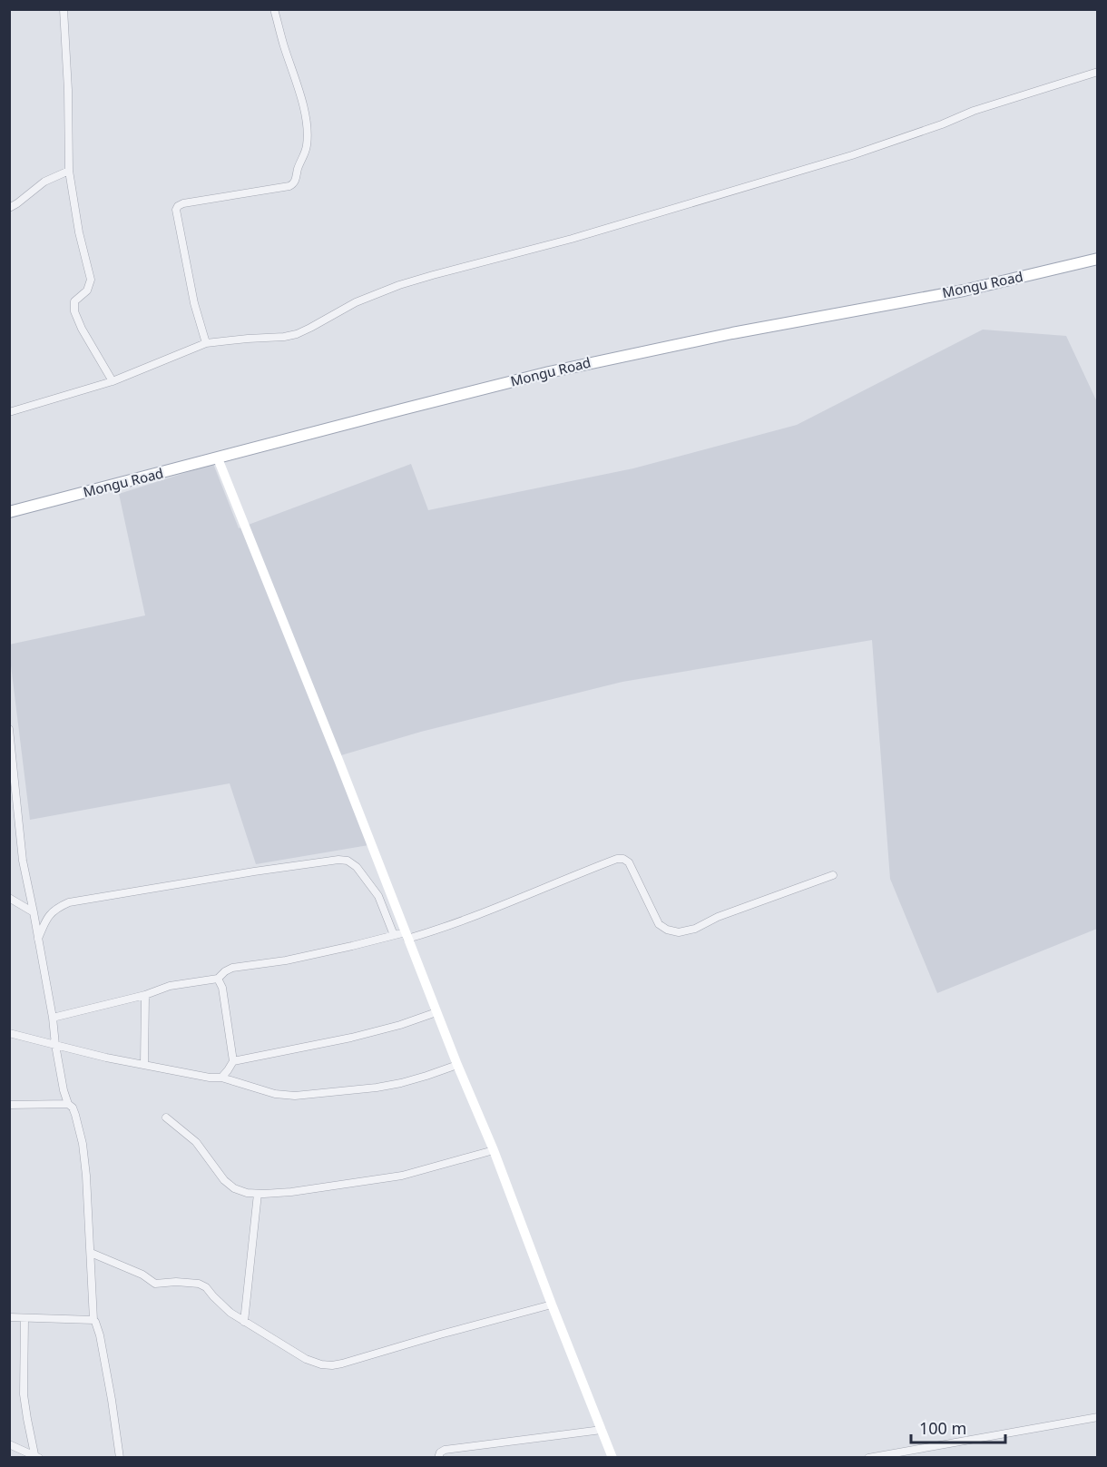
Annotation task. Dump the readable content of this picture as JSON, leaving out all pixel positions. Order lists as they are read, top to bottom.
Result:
{
  "streets": {
    "main road": ["Mongu Road"]
  },
  "scale_bar": "100 m"
}
